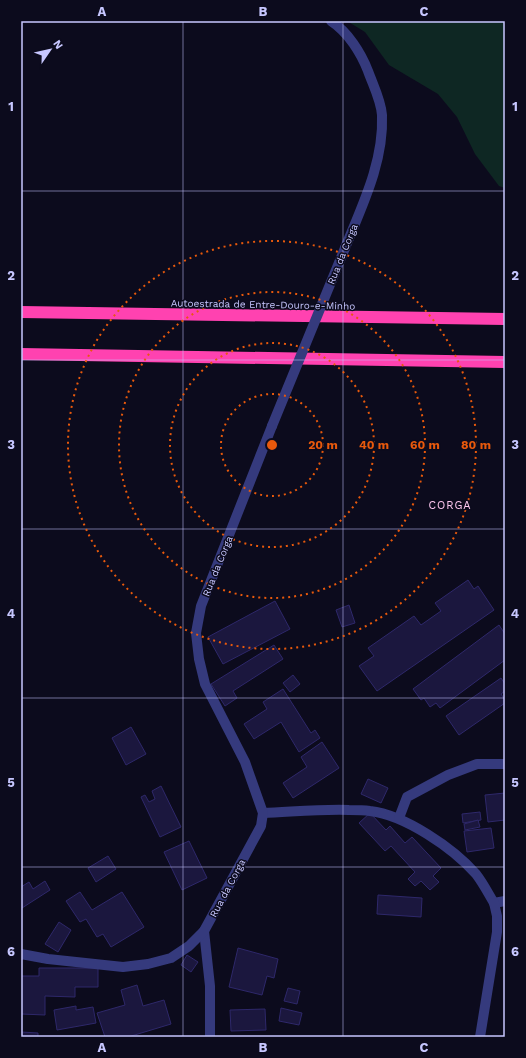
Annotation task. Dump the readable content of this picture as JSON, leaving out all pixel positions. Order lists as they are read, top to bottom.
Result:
{
  "streets": {
    "highway": ["Autoestrada de Entre-Douro-e-Minho"],
    "street": ["Rua da Corga"]
  },
  "districts": ["CORGA"],
  "north": "top right",
  "grid": {
    "columns": ["A", "B", "C"],
    "rows": [
      "1",
      "2",
      "3",
      "4",
      "5",
      "6"
    ]
  },
  "rings": [
    "20 m",
    "40 m",
    "60 m",
    "80 m"
  ]
}
